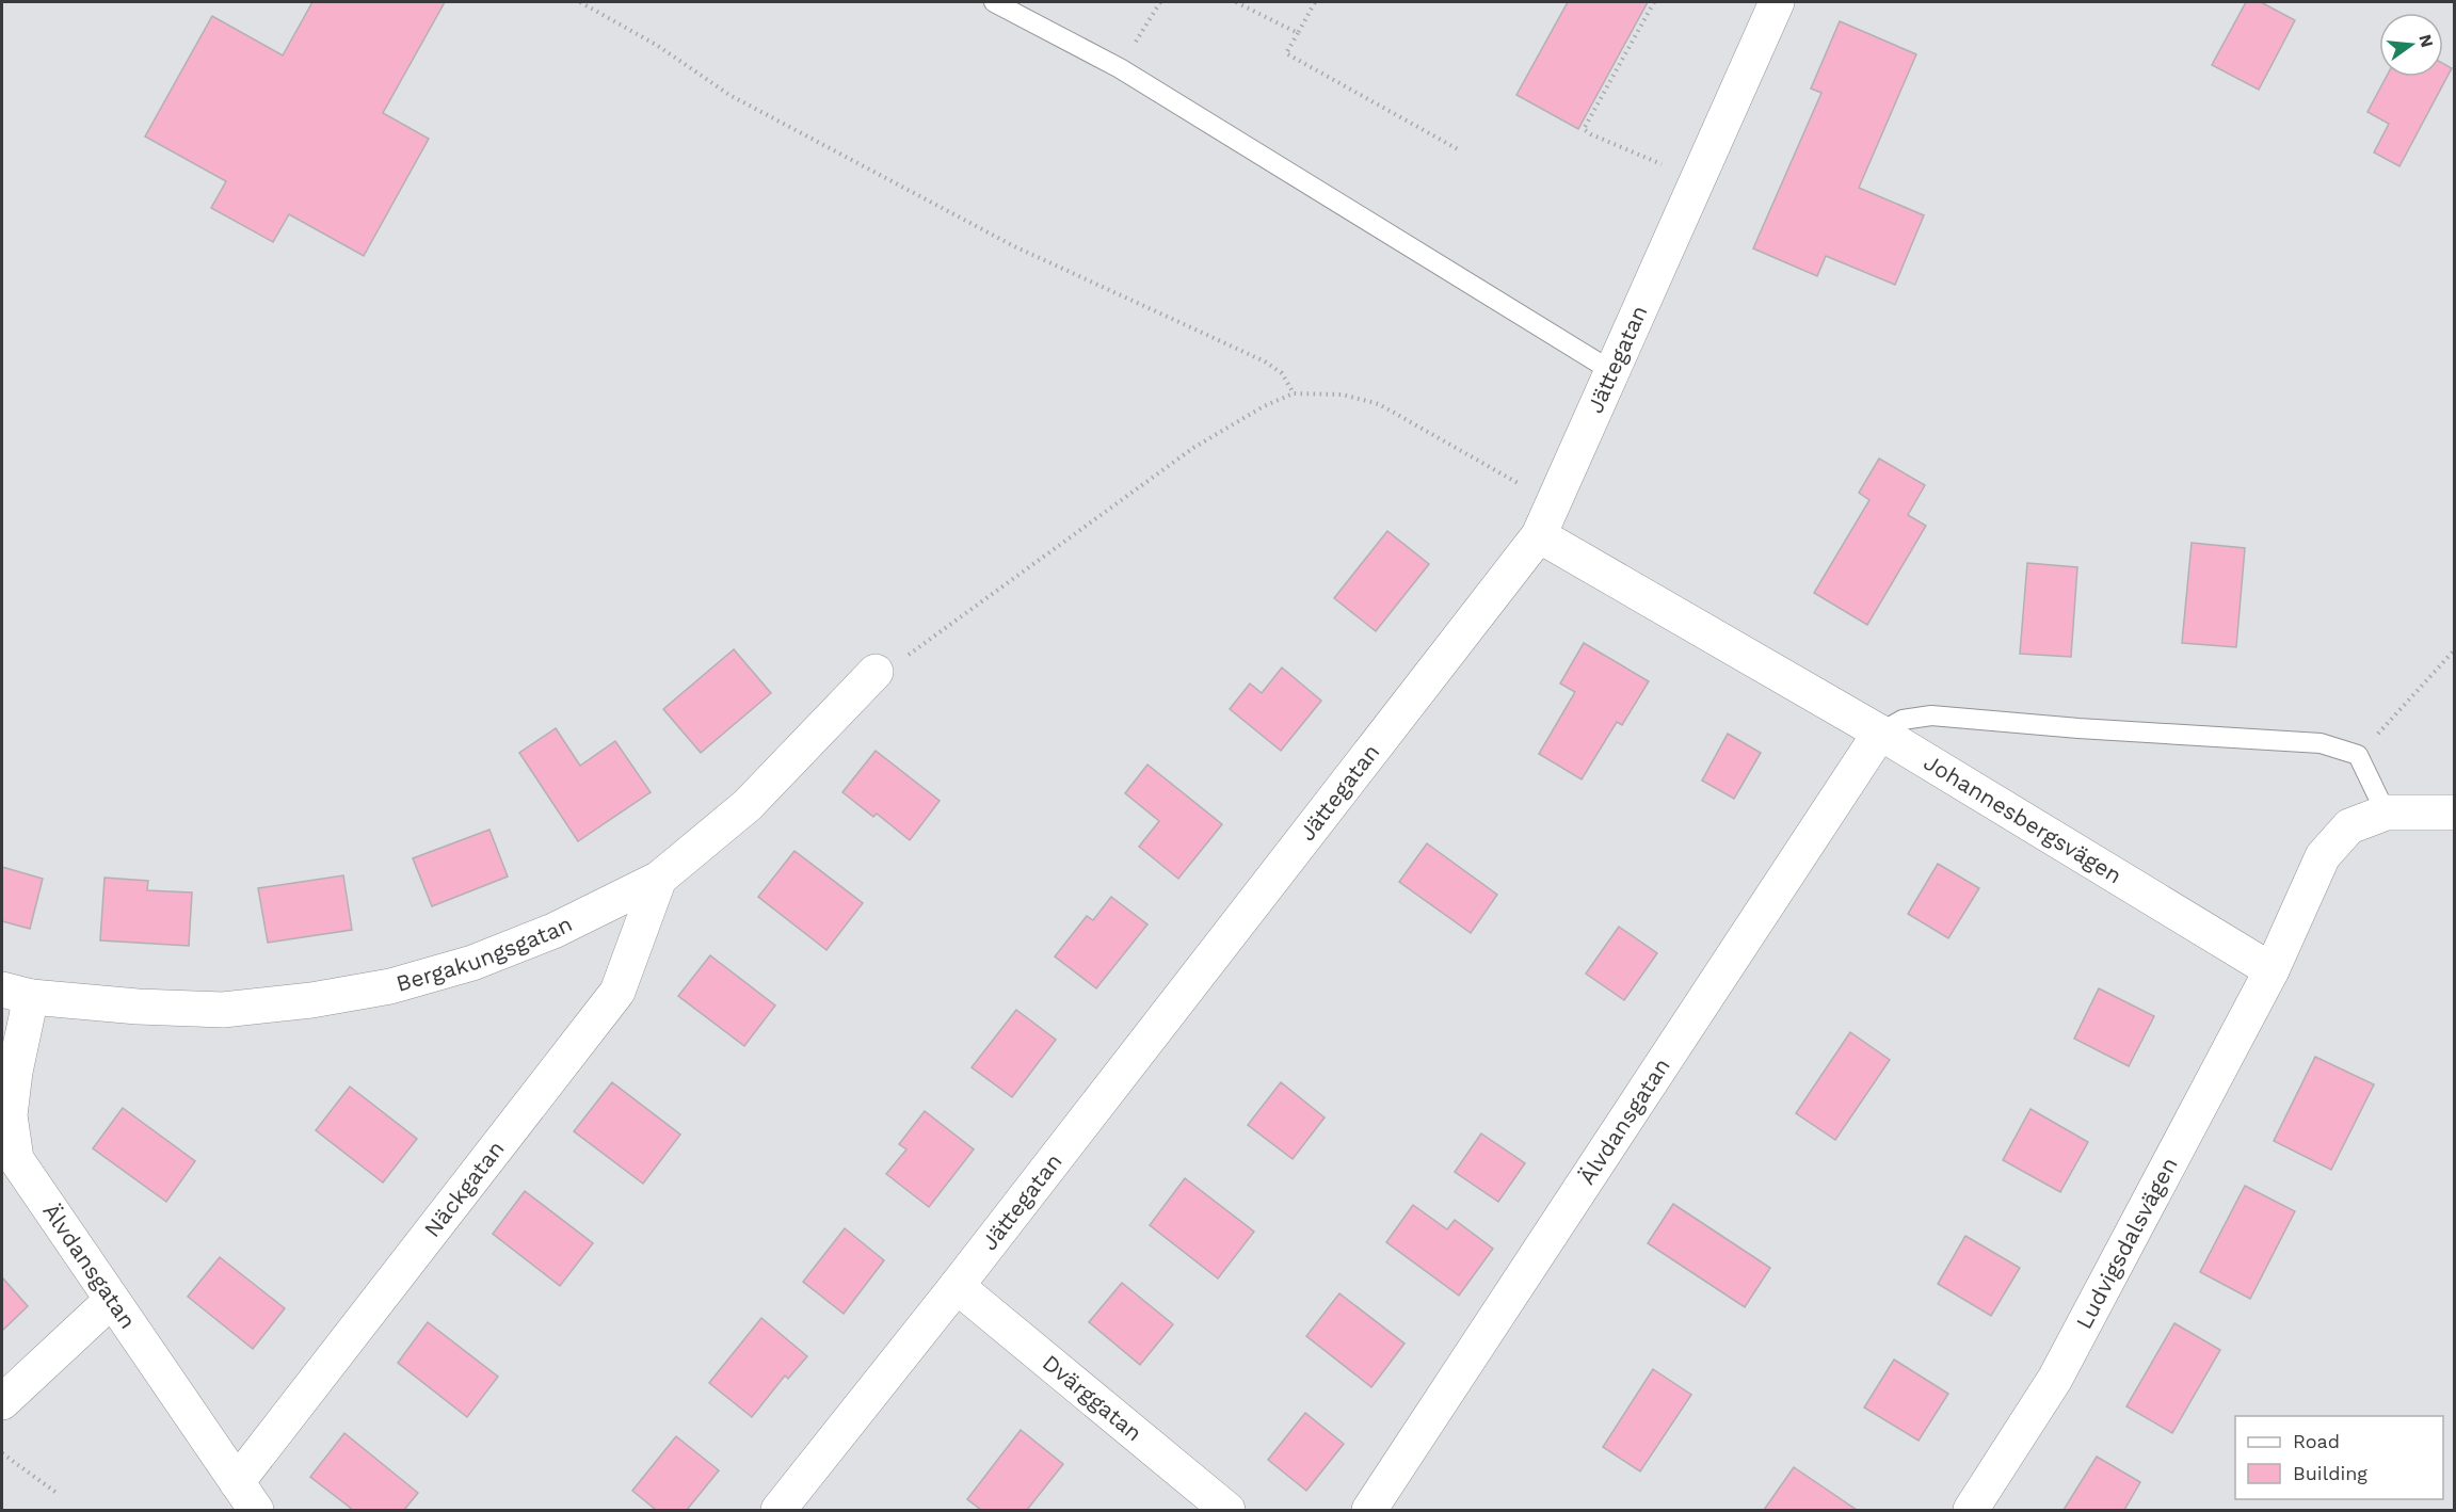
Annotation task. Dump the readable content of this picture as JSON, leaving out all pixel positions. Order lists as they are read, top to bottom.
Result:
{
  "streets": {
    "street": [
      "Jättegatan",
      "Johannesbergsvägen",
      "Bergakungsgatan",
      "Älvdansgatan",
      "Näckgatan",
      "Ludvigsdalsvägen",
      "Dvärggatan"
    ]
  },
  "crossings": [
    ["Jättegatan", "Johannesbergsvägen"],
    ["Jättegatan", "Dvärggatan"],
    ["Johannesbergsvägen", "Älvdansgatan"],
    ["Johannesbergsvägen", "Ludvigsdalsvägen"],
    ["Bergakungsgatan", "Älvdansgatan"],
    ["Bergakungsgatan", "Näckgatan"],
    ["Älvdansgatan", "Näckgatan"]
  ],
  "legend": ["Road", "Building"],
  "north": "right"
}
